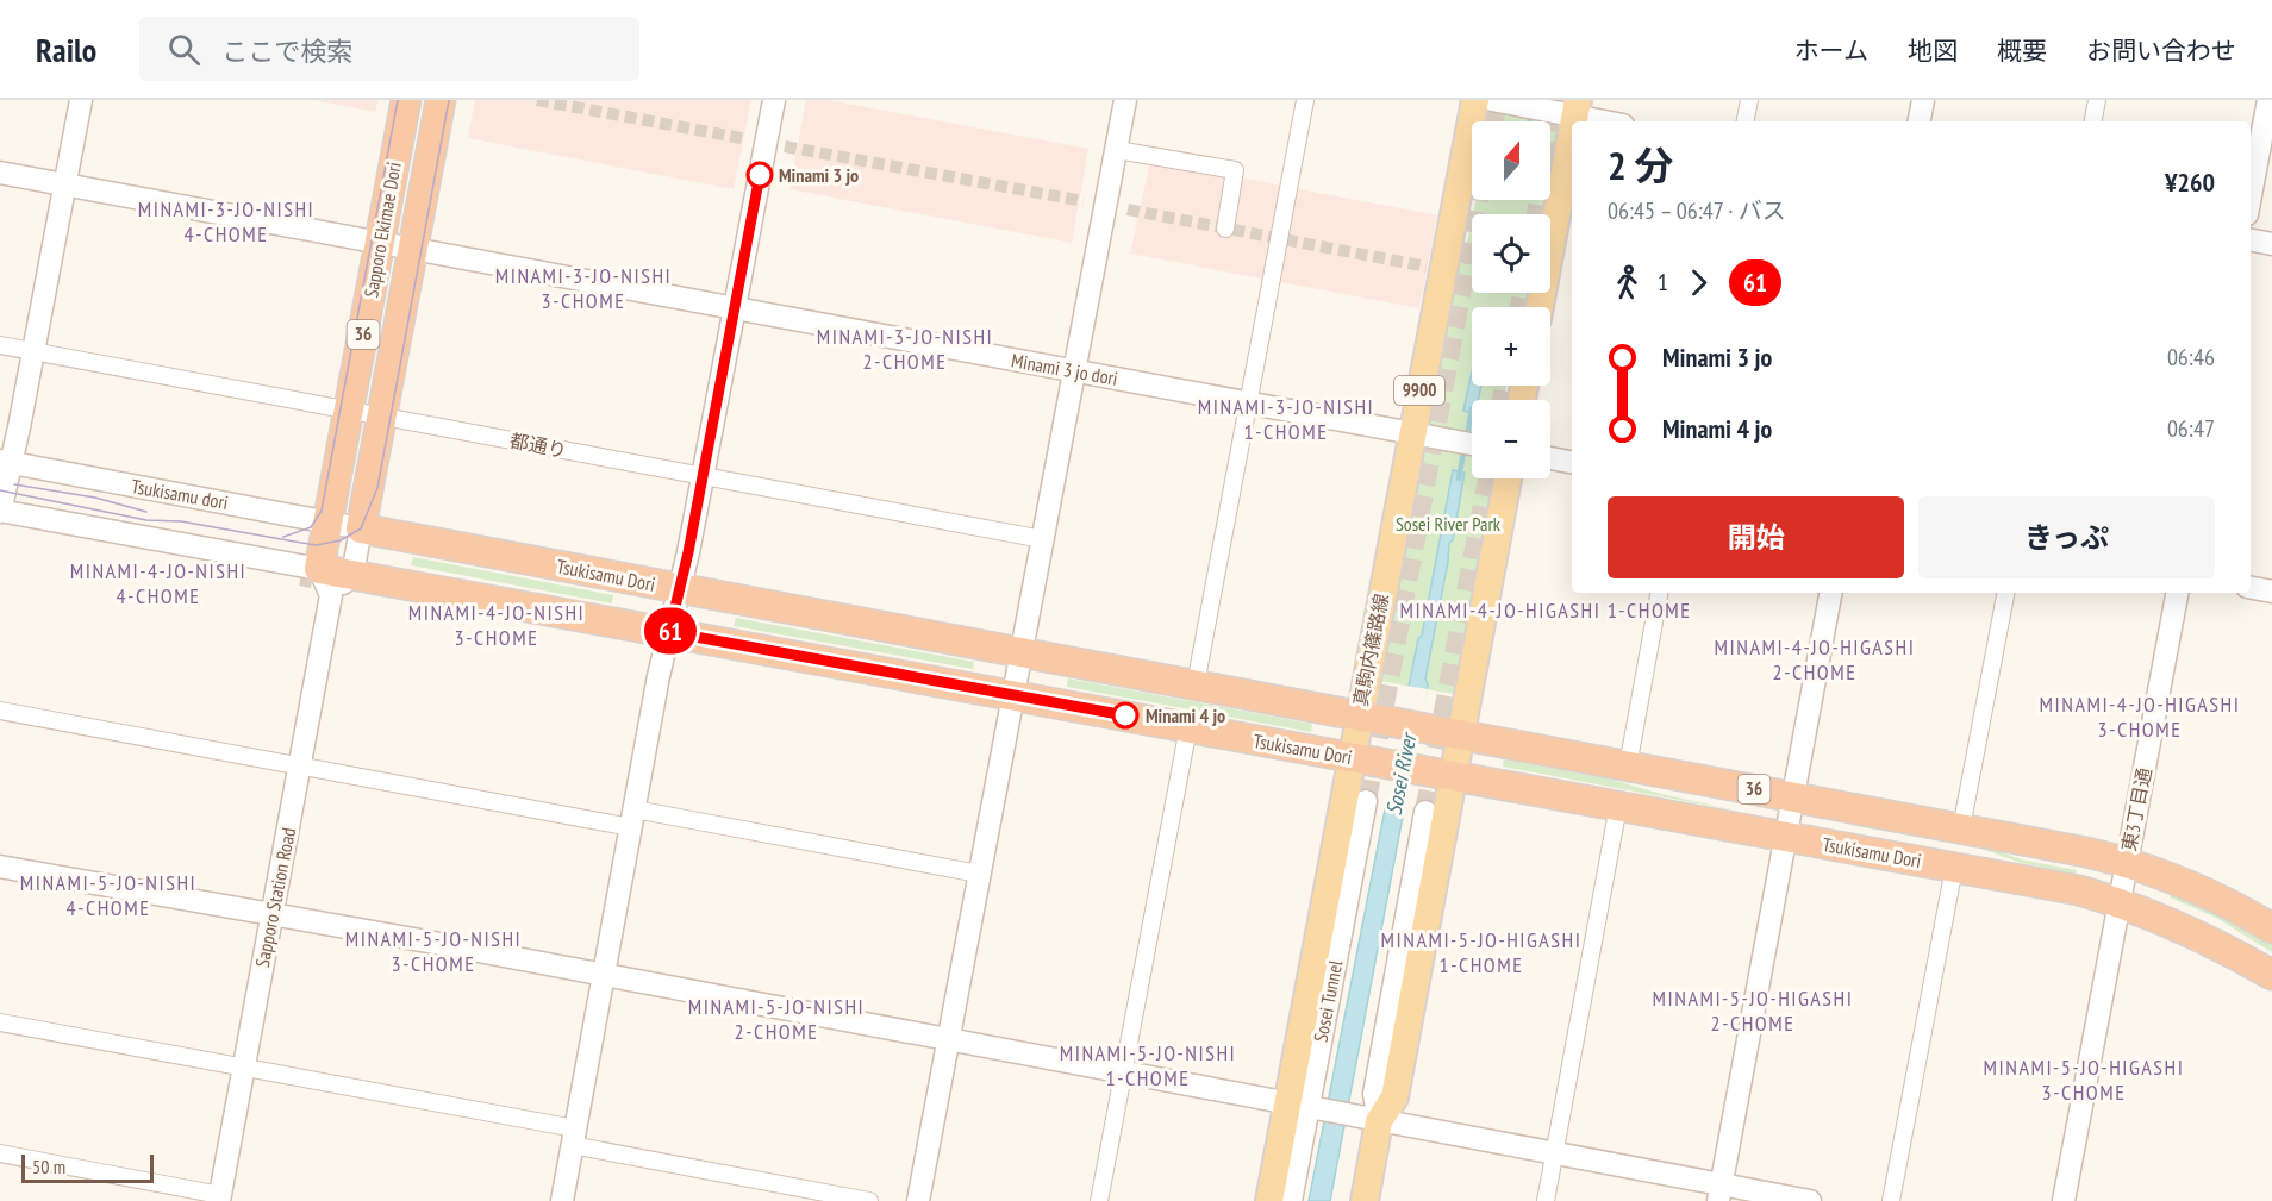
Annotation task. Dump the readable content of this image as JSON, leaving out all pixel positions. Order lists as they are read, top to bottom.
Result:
{
  "streets": {
    "highway": ["Sapporo Ekimae Dori", "36", "Tsukisamu Dori"],
    "main road": ["9900", "真駒内篠路線"],
    "street": [
      "Minami 3 jo dori",
      "都通り",
      "Tsukisamu dori",
      "東3丁目通",
      "Sapporo Station Road",
      "Sosei Tunnel"
    ]
  },
  "crossings": [
    ["Sapporo Ekimae Dori", "Minami 3 jo dori"],
    ["Sapporo Ekimae Dori", "都通り"],
    ["Sapporo Ekimae Dori", "Tsukisamu dori"],
    ["Sapporo Ekimae Dori", "Tsukisamu Dori"],
    ["Minami 3 jo dori", "真駒内篠路線"],
    ["Tsukisamu dori", "Tsukisamu Dori"],
    ["Tsukisamu Dori", "真駒内篠路線"],
    ["Tsukisamu Dori", "東3丁目通"],
    ["真駒内篠路線", "Sosei Tunnel"]
  ],
  "districts": [
    "MINAMI-3-JO-NISHI 4-CHOME",
    "MINAMI-3-JO-NISHI 3-CHOME",
    "MINAMI-3-JO-NISHI 2-CHOME",
    "MINAMI-3-JO-NISHI 1-CHOME",
    "MINAMI-4-JO-NISHI 4-CHOME",
    "MINAMI-4-JO-HIGASHI 1-CHOME",
    "MINAMI-4-JO-NISHI 3-CHOME",
    "MINAMI-4-JO-HIGASHI 2-CHOME",
    "MINAMI-4-JO-HIGASHI 3-CHOME",
    "MINAMI-5-JO-NISHI 4-CHOME",
    "MINAMI-5-JO-NISHI 3-CHOME",
    "MINAMI-5-JO-HIGASHI 1-CHOME",
    "MINAMI-5-JO-HIGASHI 2-CHOME",
    "MINAMI-5-JO-NISHI 2-CHOME",
    "MINAMI-5-JO-NISHI 1-CHOME",
    "MINAMI-5-JO-HIGASHI 3-CHOME"
  ],
  "water": ["Sosei River"],
  "parks": ["Sosei River Park"],
  "places": ["Minami 3 jo", "Minami 4 jo"],
  "lines": ["bus line 61"],
  "scale_bar": "50 m",
  "north": "top",
  "page": {
    "header": "Railo",
    "search": "ここで検索",
    "nav": [
      "ホーム",
      "地図",
      "概要",
      "お問い合わせ"
    ],
    "on_map": "61",
    "map_buttons": ["+", "−"],
    "heading": ["2 分", "06:45 – 06:47 · バス", "¥260"],
    "legs": ["1", "61"],
    "list": [
      {
        "name": "Minami 3 jo",
        "value": "06:46"
      },
      {
        "name": "Minami 4 jo",
        "value": "06:47"
      }
    ],
    "buttons": ["開始", "きっぷ"],
    "scale": "50 m"
  }
}
